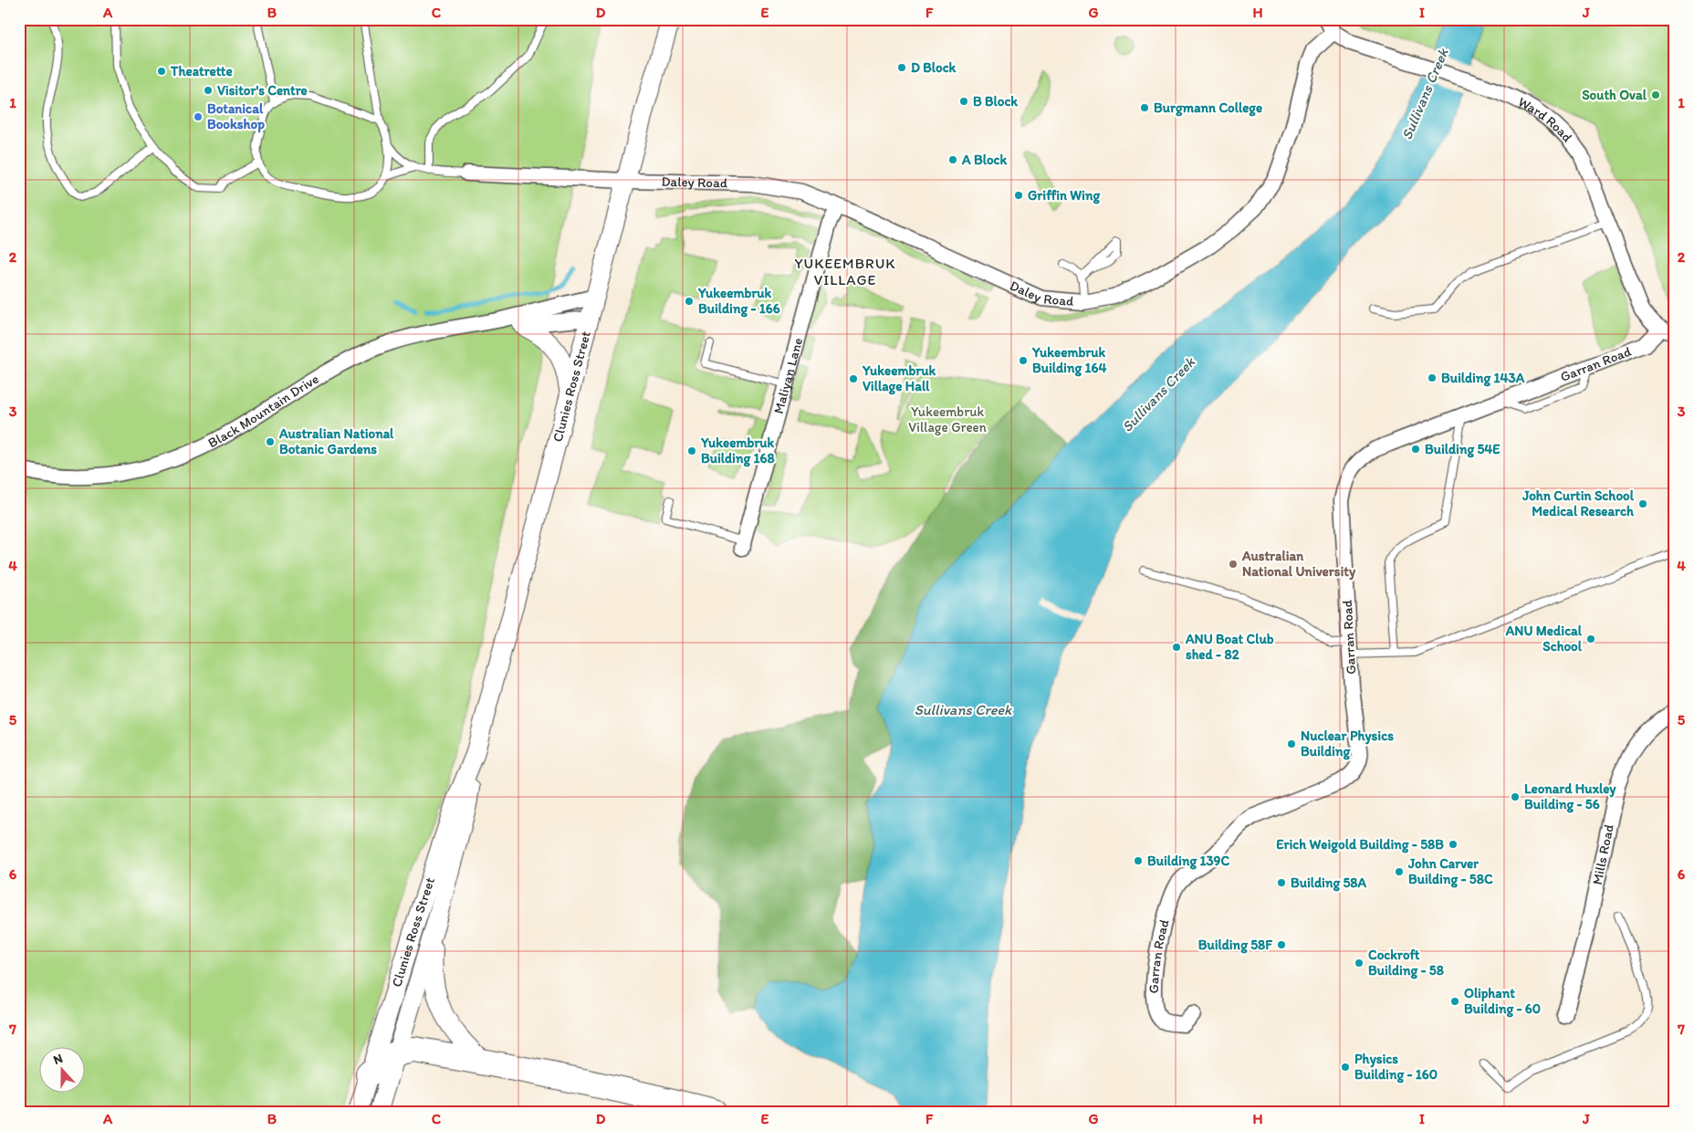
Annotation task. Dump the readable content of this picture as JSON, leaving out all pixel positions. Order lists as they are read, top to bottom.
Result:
{
  "streets": {
    "street": [
      "Ward Road",
      "Daley Road",
      "Garran Road",
      "Maliyan Lane",
      "Clunies Ross Street",
      "Black Mountain Drive",
      "Mills Road"
    ]
  },
  "crossings": [
    ["Ward Road", "Daley Road"],
    ["Ward Road", "Garran Road"],
    ["Daley Road", "Maliyan Lane"],
    ["Daley Road", "Clunies Ross Street"],
    ["Clunies Ross Street", "Black Mountain Drive"]
  ],
  "districts": ["YUKEEMBRUK VILLAGE"],
  "water": ["Sullivans Creek"],
  "parks": ["Yukeembruk Village Green"],
  "places": [
    "D Block",
    "Theatrette",
    "Visitor's Centre",
    "South Oval",
    "B Block",
    "Burgmann College",
    "Botanical Bookshop",
    "A Block",
    "Griffin Wing",
    "Yukeembruk Building - 166",
    "Yukeembruk Building 164",
    "Building 143A",
    "Yukeembruk Village Hall",
    "Australian National Botanic Gardens",
    "Building 54E",
    "Yukeembruk Building 168",
    "John Curtin School Medical Research",
    "Australian National University",
    "ANU Medical School",
    "ANU Boat Club shed - 82",
    "Nuclear Physics Building",
    "Leonard Huxley Building - 56",
    "Erich Weigold Building - 58B",
    "Building 139C",
    "John Carver Building - 58C",
    "Building 58A",
    "Building 58F",
    "Cockroft Building - 58",
    "Oliphant Building - 60",
    "Physics Building - 160"
  ],
  "north": "top",
  "grid": {
    "columns": [
      "A",
      "B",
      "C",
      "D",
      "E",
      "F",
      "G",
      "H",
      "I",
      "J"
    ],
    "rows": [
      "1",
      "2",
      "3",
      "4",
      "5",
      "6",
      "7"
    ]
  }
}
